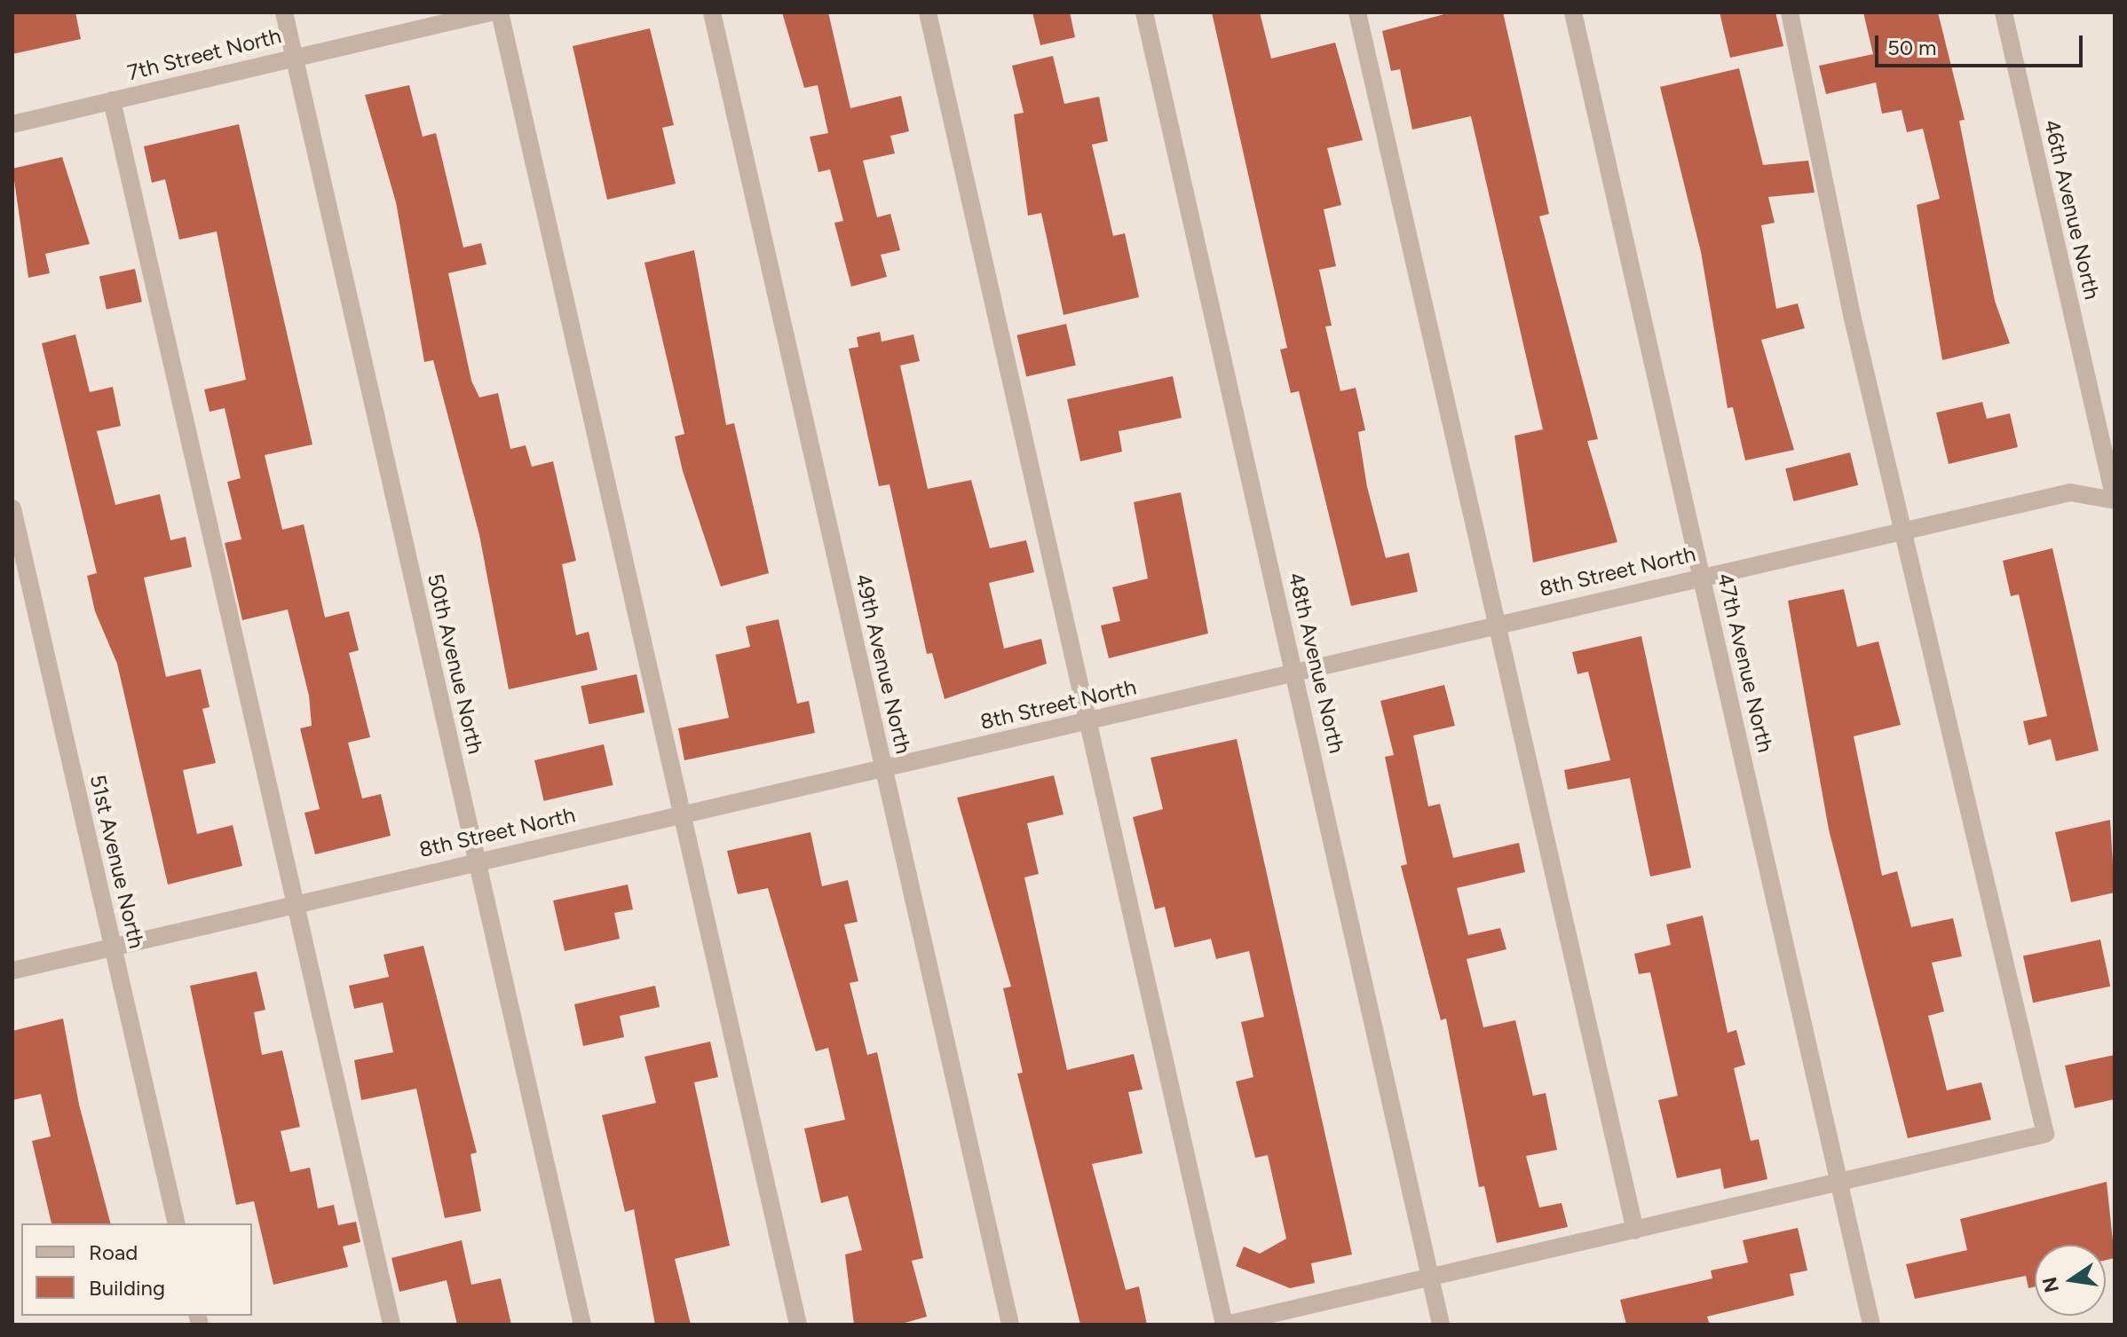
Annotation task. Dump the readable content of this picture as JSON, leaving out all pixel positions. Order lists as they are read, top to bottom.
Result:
{
  "streets": {
    "street": [
      "7th Street North",
      "46th Avenue North",
      "8th Street North",
      "48th Avenue North",
      "47th Avenue North",
      "50th Avenue North",
      "49th Avenue North",
      "51st Avenue North"
    ]
  },
  "crossings": [
    ["7th Street North", "50th Avenue North"],
    ["46th Avenue North", "8th Street North"],
    ["8th Street North", "48th Avenue North"],
    ["8th Street North", "47th Avenue North"],
    ["8th Street North", "50th Avenue North"],
    ["8th Street North", "49th Avenue North"],
    ["8th Street North", "51st Avenue North"]
  ],
  "legend": ["Road", "Building"],
  "scale_bar": "50 m",
  "north": "left"
}
